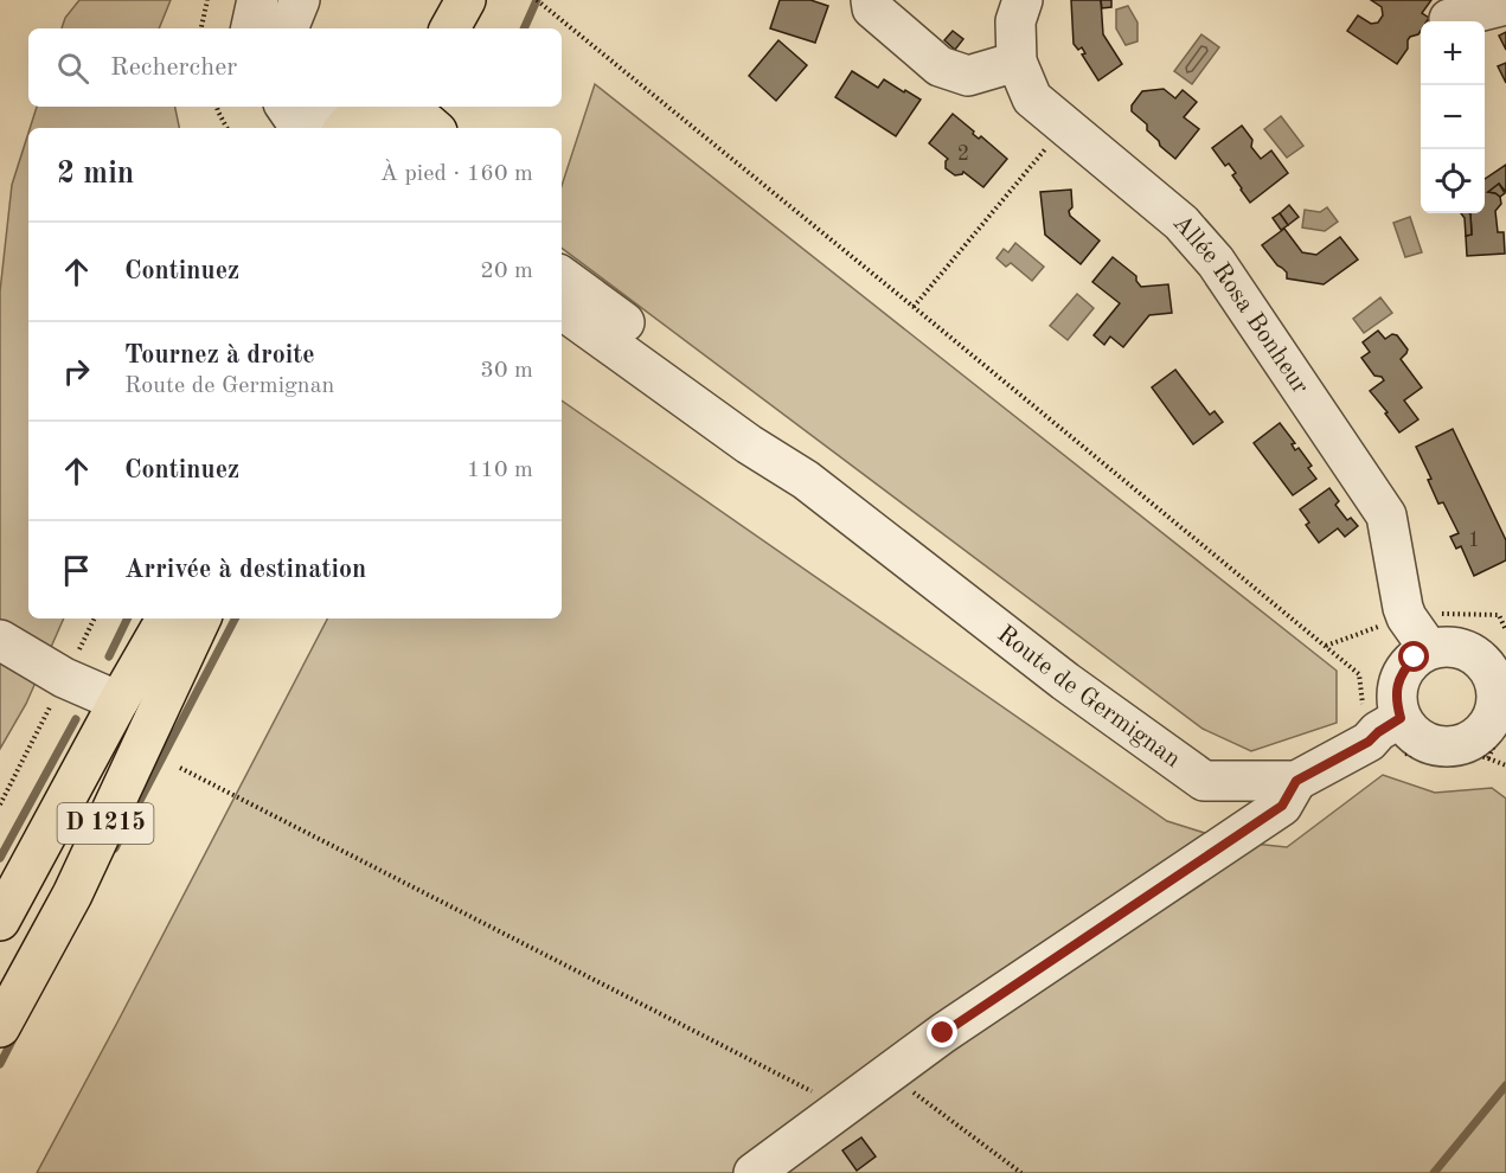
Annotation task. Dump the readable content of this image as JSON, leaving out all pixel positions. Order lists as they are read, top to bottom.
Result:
{
  "streets": {
    "main road": ["D 1215"],
    "street": ["Allée Rosa Bonheur", "Route de Germignan"]
  },
  "crossings": [
    ["Allée Rosa Bonheur", "Route de Germignan"]
  ],
  "house_numbers": ["2", "1"],
  "page": {
    "map_buttons": ["+", "−"],
    "search": "Rechercher",
    "heading": ["2 min", "À pied · 160 m"],
    "list": [
      ["Continuez", "20 m"],
      ["Tournez à droite", "Route de Germignan", "30 m"],
      ["Continuez", "110 m"],
      "Arrivée à destination"
    ]
  }
}
